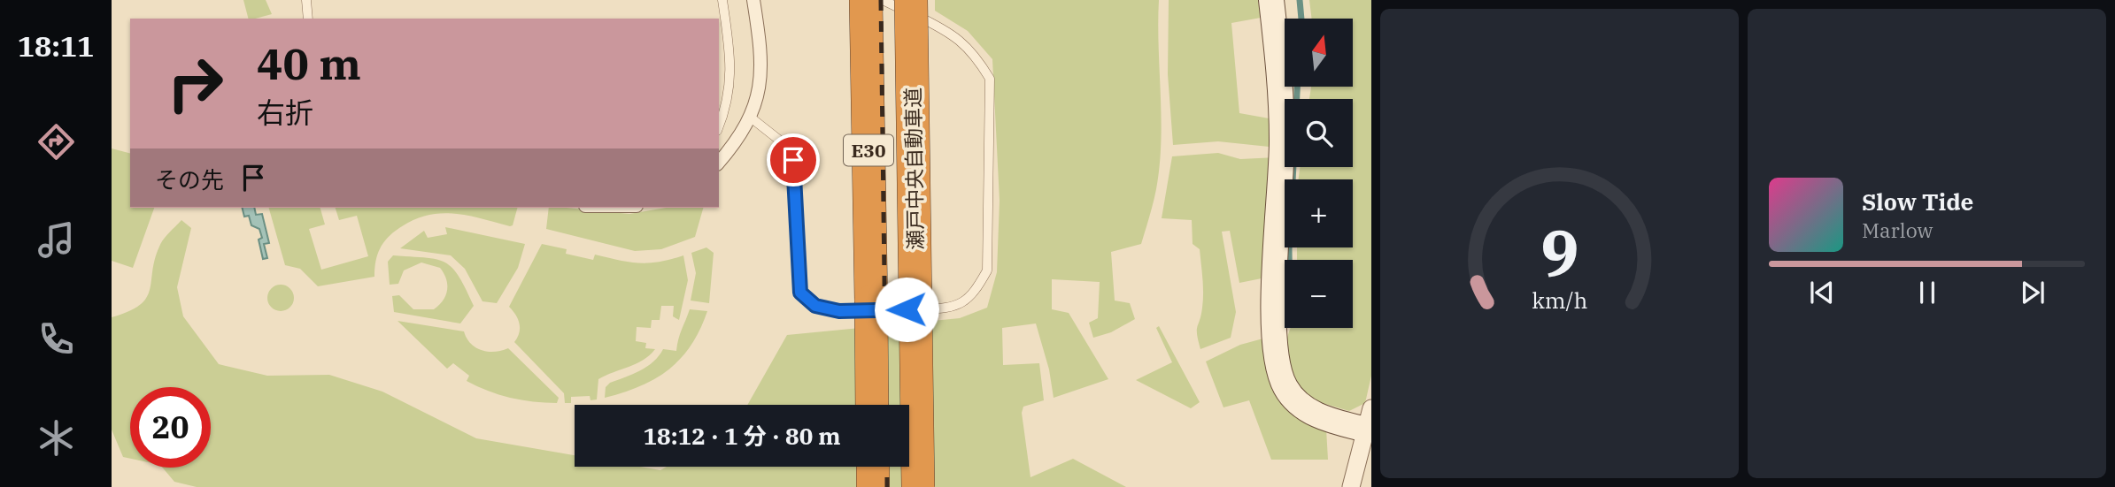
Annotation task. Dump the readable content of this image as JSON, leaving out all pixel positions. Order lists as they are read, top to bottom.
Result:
{
  "streets": {
    "highway": ["E30", "瀬戸中央自動車道"]
  },
  "north": "top",
  "page": {
    "tabs": "18:11",
    "map_buttons": ["+", "−"],
    "turn": ["40 m", "右折"],
    "then": "その先",
    "song": ["Slow Tide", "Marlow"],
    "limit": "20",
    "trip": "18:12 · 1 分 · 80 m",
    "gauge": ["9", "km/h"]
  }
}
